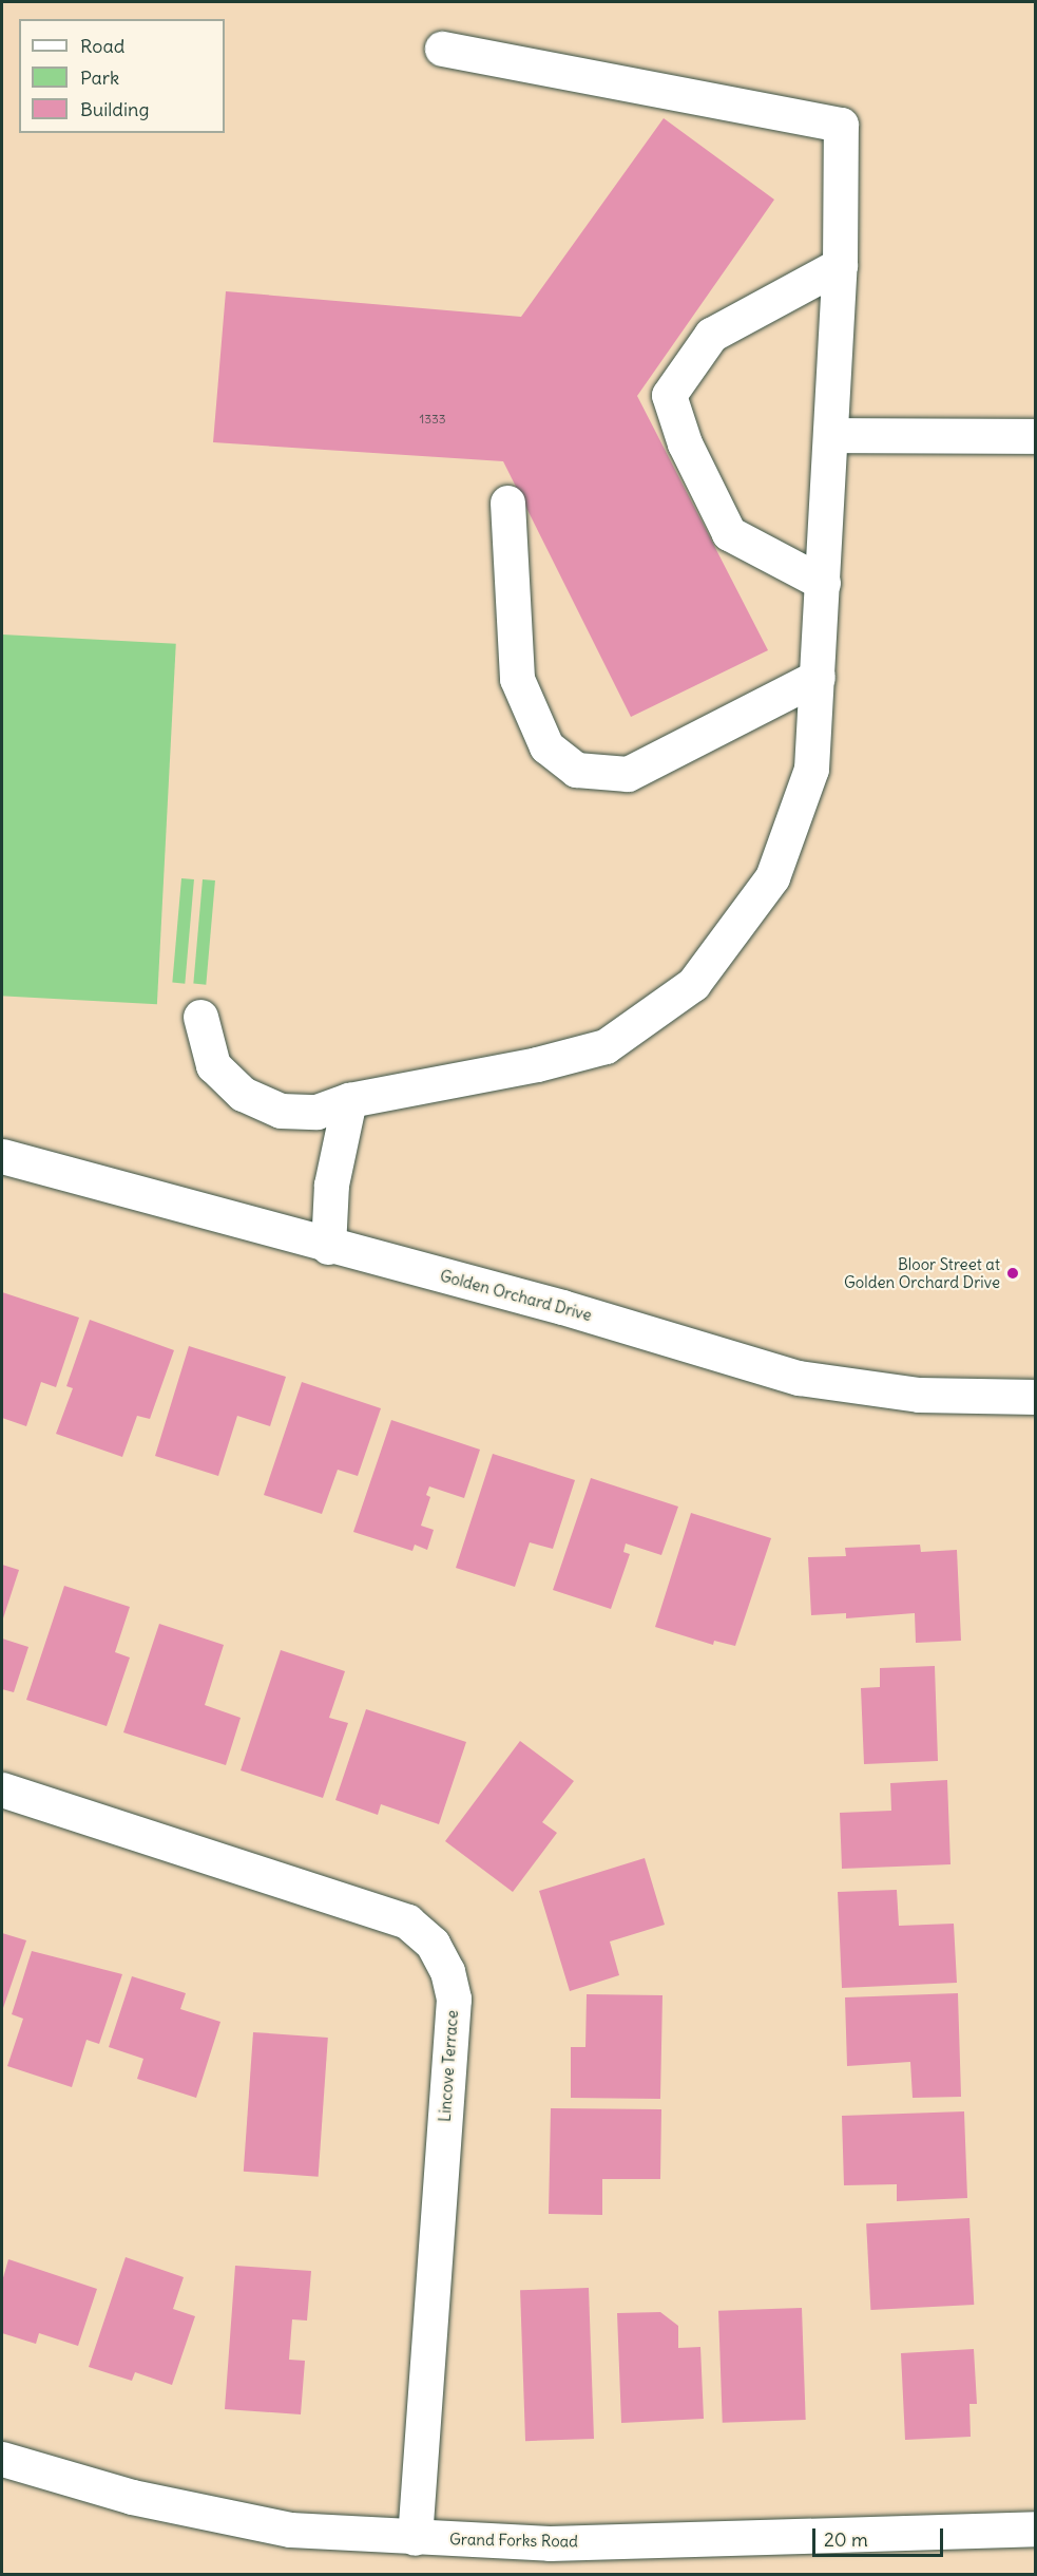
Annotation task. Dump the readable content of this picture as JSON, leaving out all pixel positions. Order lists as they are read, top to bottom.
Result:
{
  "streets": {
    "street": ["Golden Orchard Drive", "Lincove Terrace", "Grand Forks Road"]
  },
  "crossings": [
    ["Lincove Terrace", "Grand Forks Road"]
  ],
  "places": ["Bloor Street at Golden Orchard Drive"],
  "house_numbers": ["1333"],
  "legend": ["Road", "Park", "Building"],
  "scale_bar": "20 m"
}
